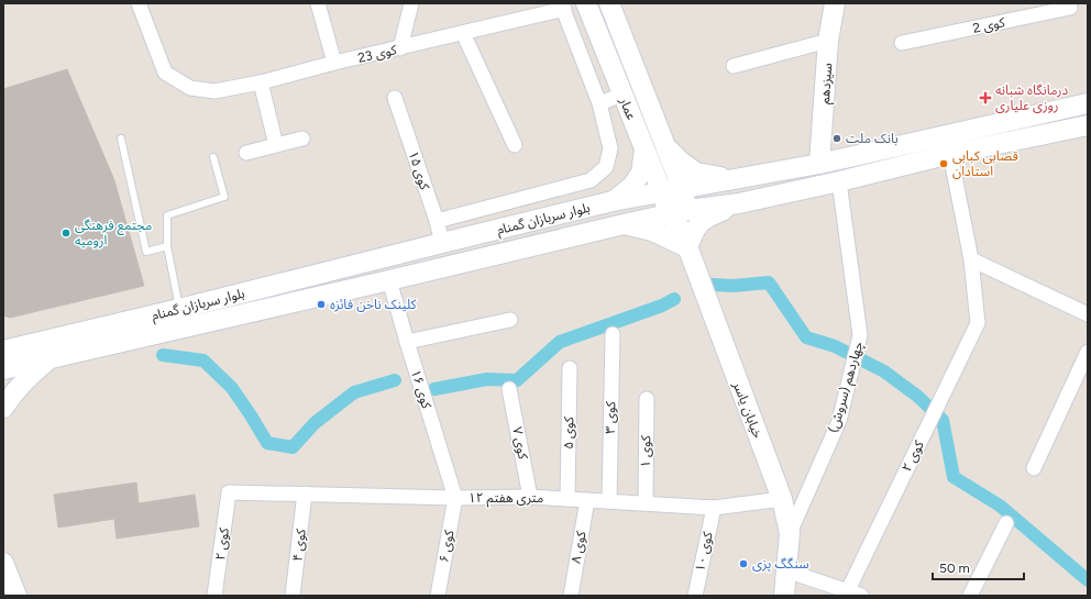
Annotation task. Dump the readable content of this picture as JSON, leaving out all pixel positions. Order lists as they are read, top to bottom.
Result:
{
  "streets": {
    "main road": [
      "سیزدهم",
      "عمار",
      "بلوار سربازان گمنام",
      "خیابان یاسر"
    ],
    "street": [
      "کوی 2",
      "کوی 23",
      "کوی ۱۵",
      "چهاردهم (سروش)",
      "کوی ۱۶",
      "کوی ۳",
      "کوی ۵",
      "کوی ۷",
      "کوی ۱",
      "کوی ۲",
      "۱۲ متری هفتم",
      "کوی ۴",
      "کوی ۶",
      "کوی ۸",
      "کوی ۱۰"
    ]
  },
  "crossings": [
    ["سیزدهم", "بلوار سربازان گمنام"],
    ["عمار", "بلوار سربازان گمنام"],
    ["عمار", "خیابان یاسر"],
    ["کوی ۱۵", "بلوار سربازان گمنام"],
    ["بلوار سربازان گمنام", "چهاردهم (سروش)"],
    ["بلوار سربازان گمنام", "کوی ۱۶"],
    ["بلوار سربازان گمنام", "خیابان یاسر"],
    ["چهاردهم (سروش)", "خیابان یاسر"],
    ["کوی ۱۶", "۱۲ متری هفتم"],
    ["کوی ۱۶", "کوی ۶"],
    ["خیابان یاسر", "۱۲ متری هفتم"],
    ["کوی ۳", "۱۲ متری هفتم"],
    ["کوی ۵", "۱۲ متری هفتم"],
    ["کوی ۷", "۱۲ متری هفتم"],
    ["کوی ۱", "۱۲ متری هفتم"],
    ["کوی ۲", "۱۲ متری هفتم"],
    ["۱۲ متری هفتم", "کوی ۴"],
    ["۱۲ متری هفتم", "کوی ۶"],
    ["۱۲ متری هفتم", "کوی ۸"],
    ["۱۲ متری هفتم", "کوی ۱۰"]
  ],
  "places": {
    "health": ["درمانگاه شبانه روزی علیاری"],
    "other": [
      "بانک ملت",
      "قصابی کبابی استادان",
      "مجتمع فرهنگی ارومیه",
      "کلینک ناخن فائزه",
      "سنگگ پزی"
    ]
  },
  "scale_bar": "50 m"
}
